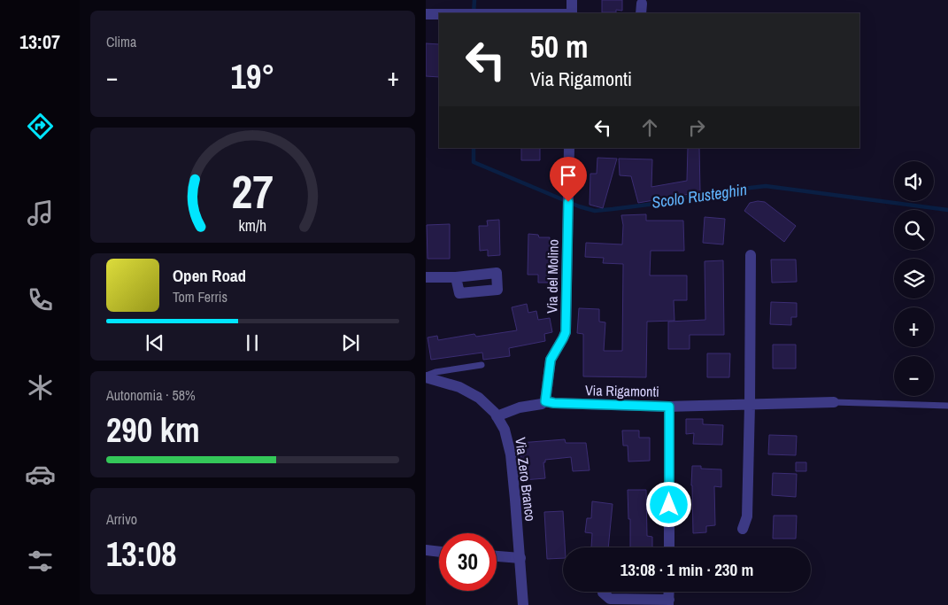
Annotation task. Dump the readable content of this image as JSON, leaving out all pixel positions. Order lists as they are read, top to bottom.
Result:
{
  "streets": {
    "street": ["Via del Molino", "Via Rigamonti", "Via Zero Branco"]
  },
  "crossings": [
    ["Via del Molino", "Via Rigamonti"],
    ["Via Rigamonti", "Via Zero Branco"]
  ],
  "water": ["Scolo Rusteghin"],
  "page": {
    "tabs": "13:07",
    "tile": [
      "Clima",
      ["Autonomia · 58%", "290 km"],
      ["Arrivo", "13:08"]
    ],
    "turn": ["50 m", "Via Rigamonti"],
    "heat": ["−", "19°", "+"],
    "map_buttons": ["+", "−"],
    "song": ["Open Road", "Tom Ferris"],
    "limit": "30",
    "trip": "13:08 · 1 min · 230 m",
    "gauge": ["27", "km/h"]
  }
}
